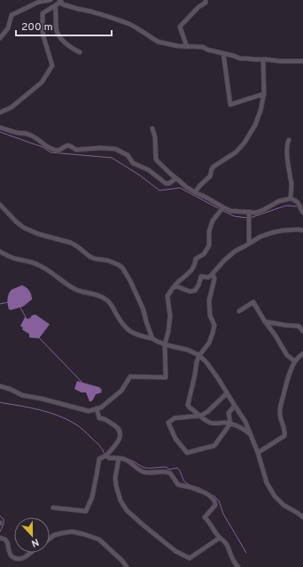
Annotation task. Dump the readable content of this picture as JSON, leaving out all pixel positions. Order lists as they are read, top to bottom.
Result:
{
  "scale_bar": "200 m",
  "north": "bottom"
}
